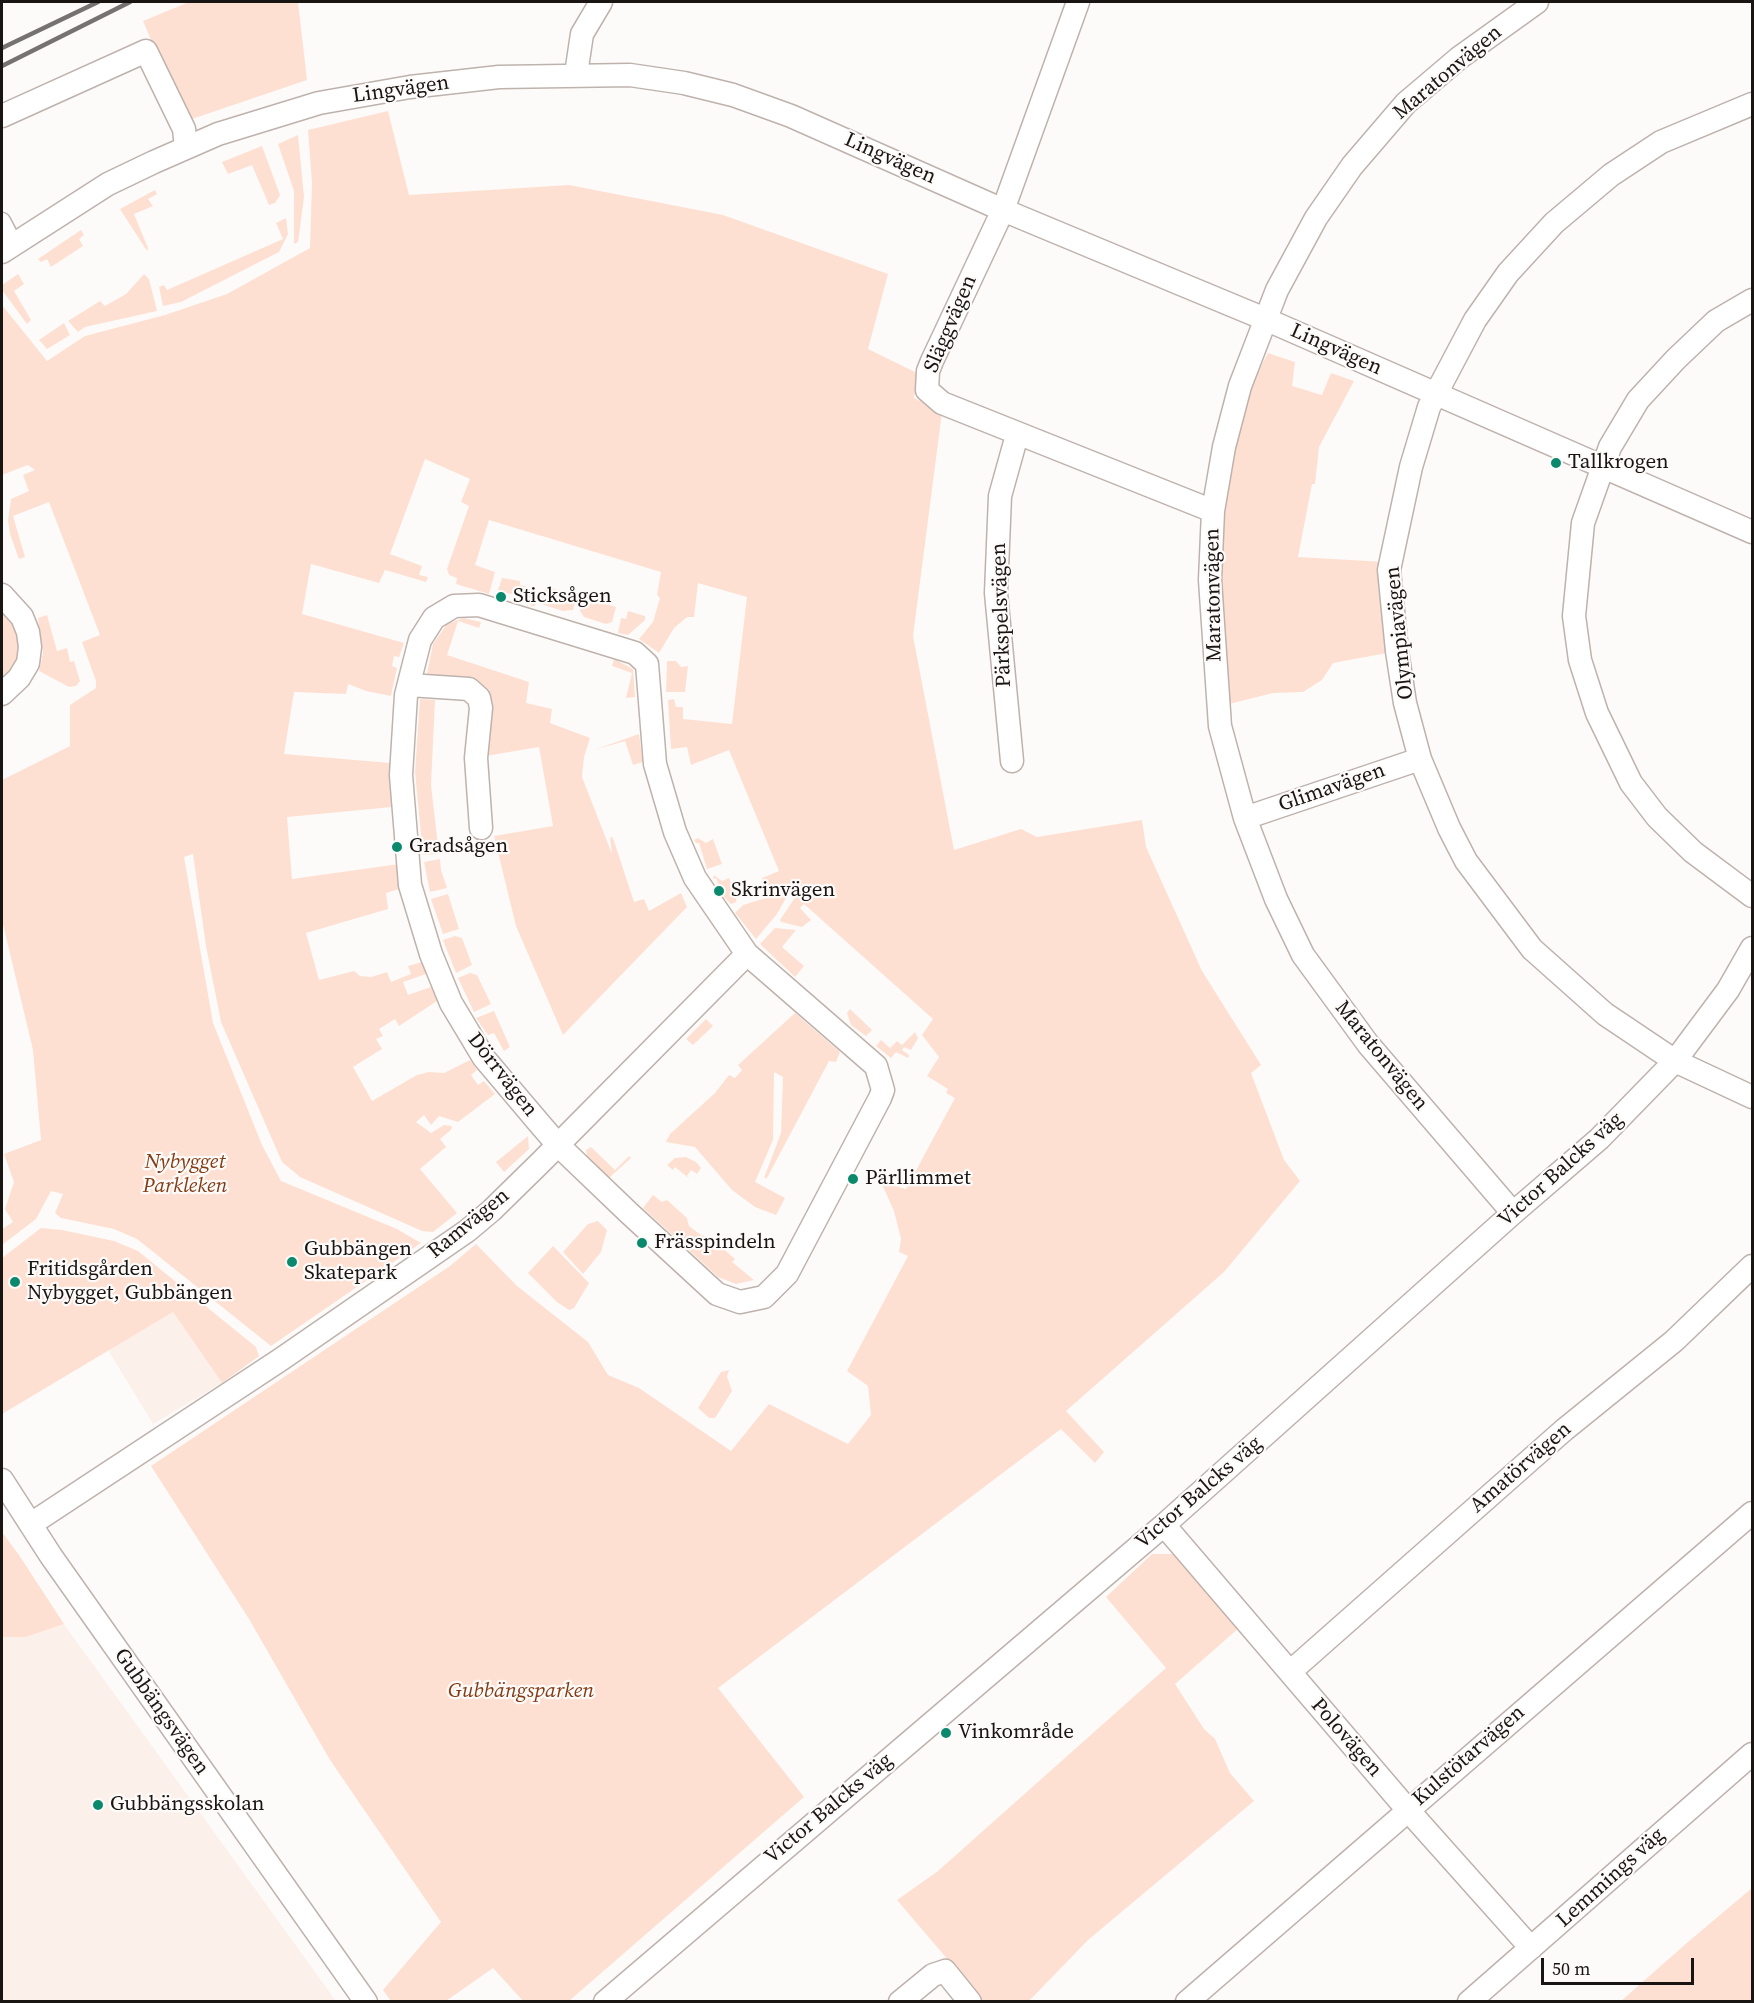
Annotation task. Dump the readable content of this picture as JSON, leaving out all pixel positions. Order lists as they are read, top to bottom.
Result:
{
  "streets": {
    "street": [
      "Maratonvägen",
      "Lingvägen",
      "Släggvägen",
      "Pärkspelsvägen",
      "Olympiavägen",
      "Glimavägen",
      "Dörrvägen",
      "Victor Balcks väg",
      "Ramvägen",
      "Amatörvägen",
      "Gubbängsvägen",
      "Polovägen",
      "Kulstötarvägen",
      "Lemmings väg"
    ]
  },
  "crossings": [
    ["Maratonvägen", "Lingvägen"],
    ["Maratonvägen", "Släggvägen"],
    ["Maratonvägen", "Glimavägen"],
    ["Maratonvägen", "Victor Balcks väg"],
    ["Lingvägen", "Släggvägen"],
    ["Lingvägen", "Olympiavägen"],
    ["Släggvägen", "Pärkspelsvägen"],
    ["Olympiavägen", "Glimavägen"],
    ["Olympiavägen", "Victor Balcks väg"],
    ["Dörrvägen", "Ramvägen"],
    ["Victor Balcks väg", "Polovägen"],
    ["Ramvägen", "Gubbängsvägen"],
    ["Amatörvägen", "Polovägen"],
    ["Polovägen", "Kulstötarvägen"],
    ["Polovägen", "Lemmings väg"]
  ],
  "parks": ["Nybygget Parkleken", "Gubbängsparken"],
  "places": [
    "Tallkrogen",
    "Sticksågen",
    "Gradsågen",
    "Skrinvägen",
    "Pärllimmet",
    "Frässpindeln",
    "Gubbängen Skatepark",
    "Fritidsgården Nybygget, Gubbängen",
    "Vinkområde",
    "Gubbängsskolan"
  ],
  "scale_bar": "50 m"
}
